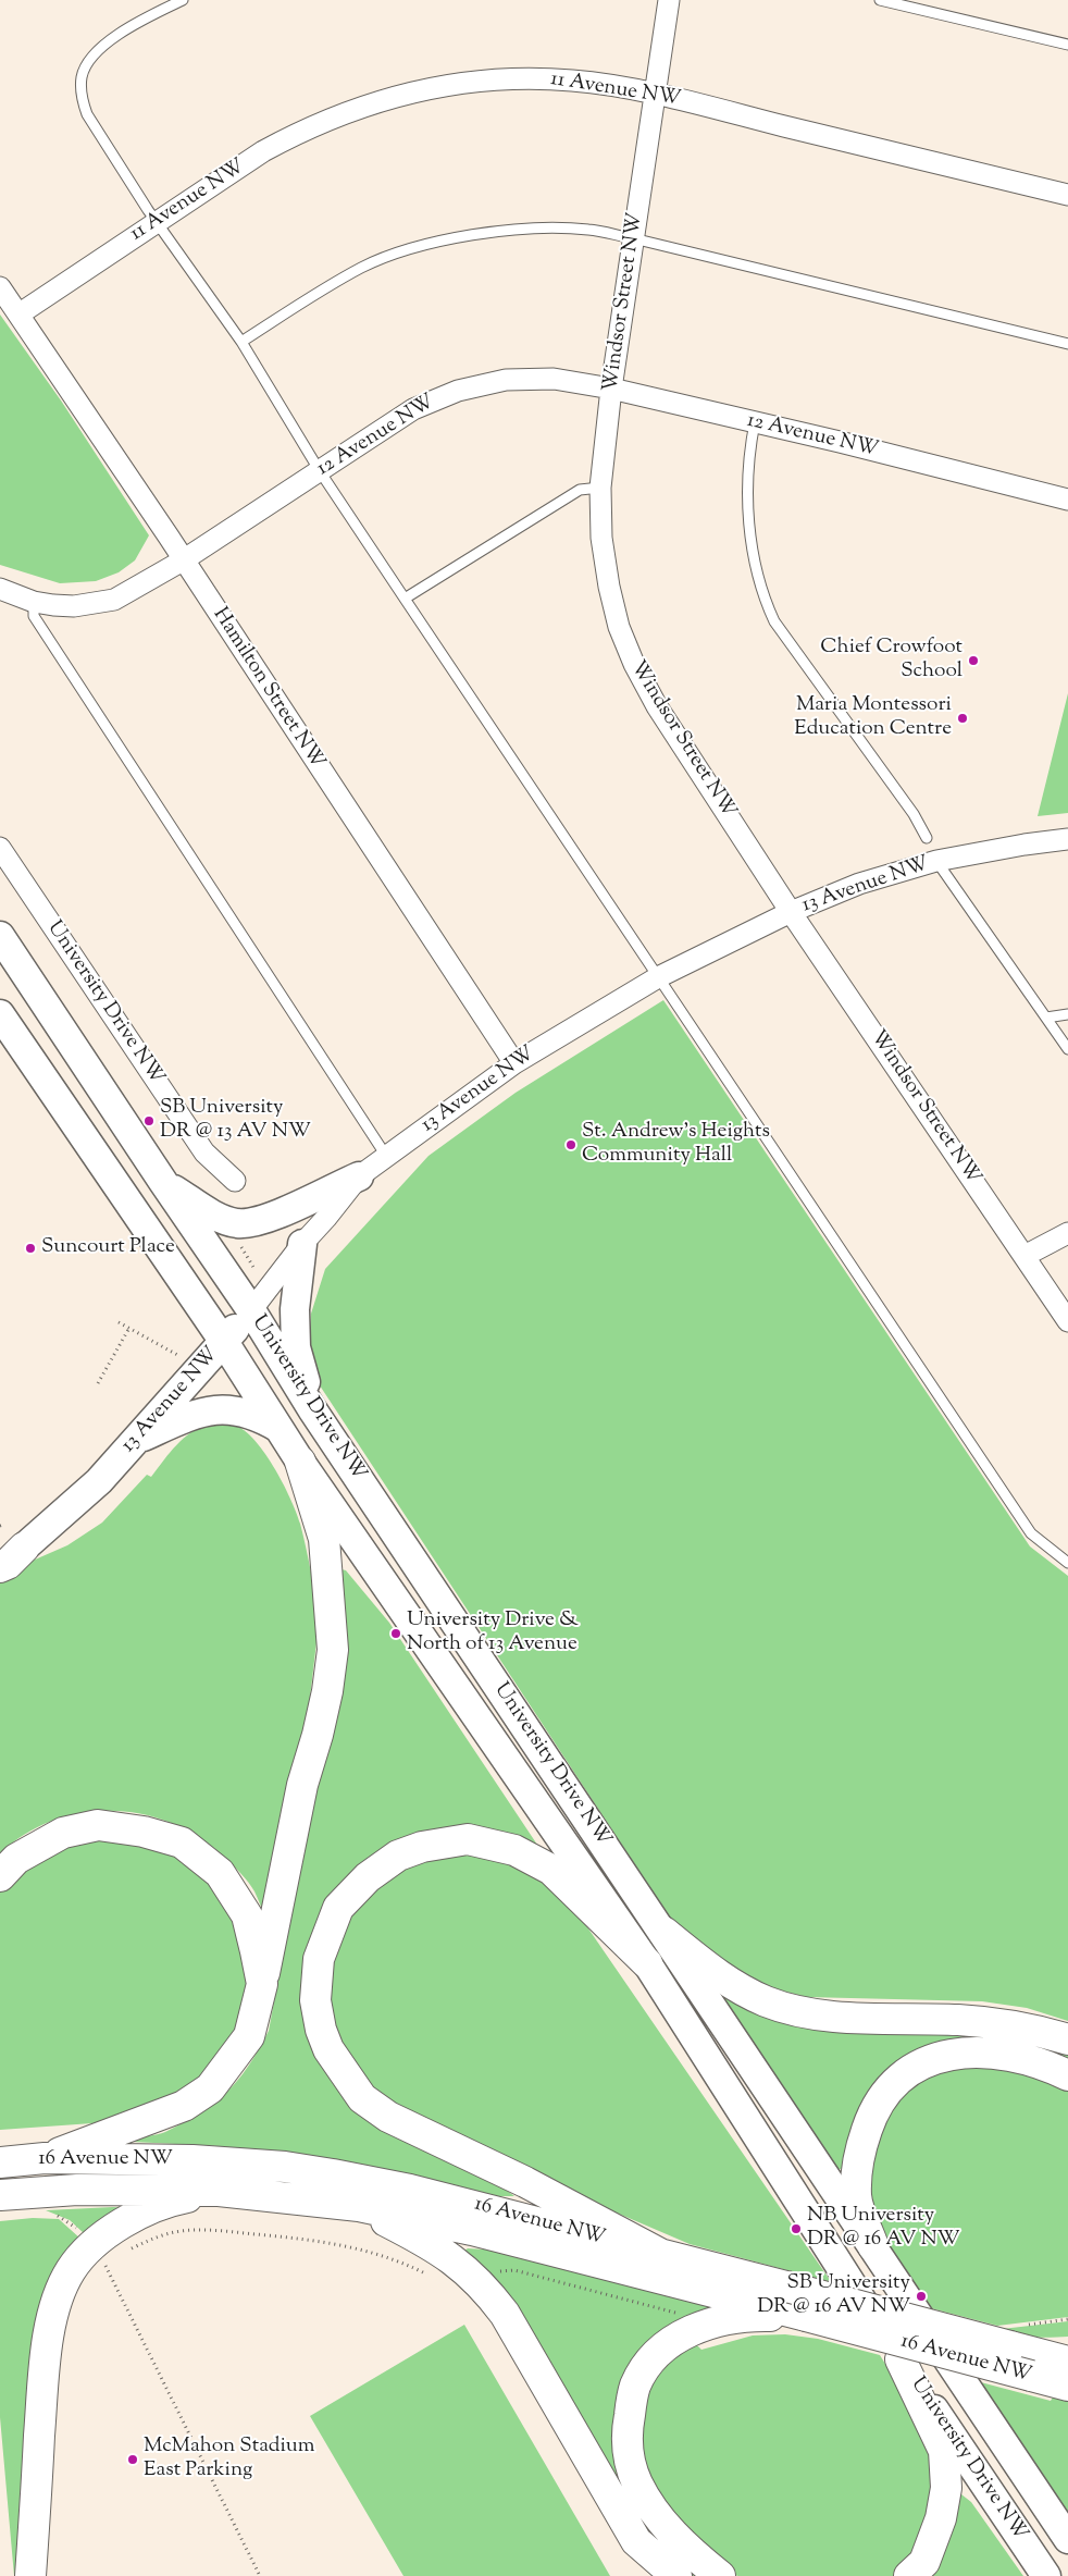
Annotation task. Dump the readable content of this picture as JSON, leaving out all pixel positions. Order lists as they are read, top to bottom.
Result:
{
  "streets": {
    "highway": ["16 Avenue NW"],
    "street": [
      "11 Avenue NW",
      "Windsor Street NW",
      "12 Avenue NW",
      "Hamilton Street NW",
      "13 Avenue NW",
      "University Drive NW"
    ]
  },
  "crossings": [
    ["11 Avenue NW", "Windsor Street NW"],
    ["11 Avenue NW", "Hamilton Street NW"],
    ["Windsor Street NW", "12 Avenue NW"],
    ["Windsor Street NW", "13 Avenue NW"],
    ["12 Avenue NW", "Hamilton Street NW"],
    ["Hamilton Street NW", "13 Avenue NW"],
    ["13 Avenue NW", "University Drive NW"]
  ],
  "places": [
    "Chief Crowfoot School",
    "Maria Montessori Education Centre",
    "SB University DR @ 13 AV NW",
    "St. Andrew's Heights Community Hall",
    "Suncourt Place",
    "University Drive & North of 13 Avenue",
    "NB University DR @ 16 AV NW",
    "SB University DR @ 16 AV NW",
    "McMahon Stadium East Parking"
  ]
}
